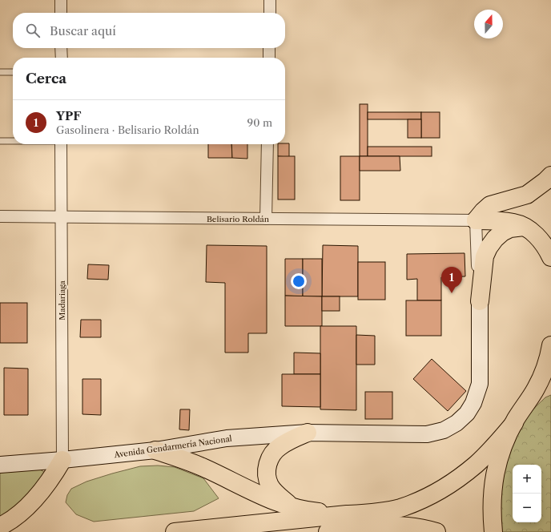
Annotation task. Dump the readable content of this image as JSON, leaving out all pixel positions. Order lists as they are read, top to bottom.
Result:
{
  "streets": {
    "main road": ["Avenida Gendarmería Nacional"],
    "street": ["Belisario Roldán", "Madariaga"]
  },
  "crossings": [
    ["Belisario Roldán", "Madariaga"],
    ["Madariaga", "Avenida Gendarmería Nacional"]
  ],
  "north": "top",
  "page": {
    "search": "Buscar aquí",
    "heading": "Cerca",
    "list": [
      {
        "mark": "1",
        "name": "YPF",
        "note": "Gasolinera · Belisario Roldán",
        "value": "90 m"
      }
    ],
    "pins": "1",
    "map_buttons": ["+", "−"]
  }
}
